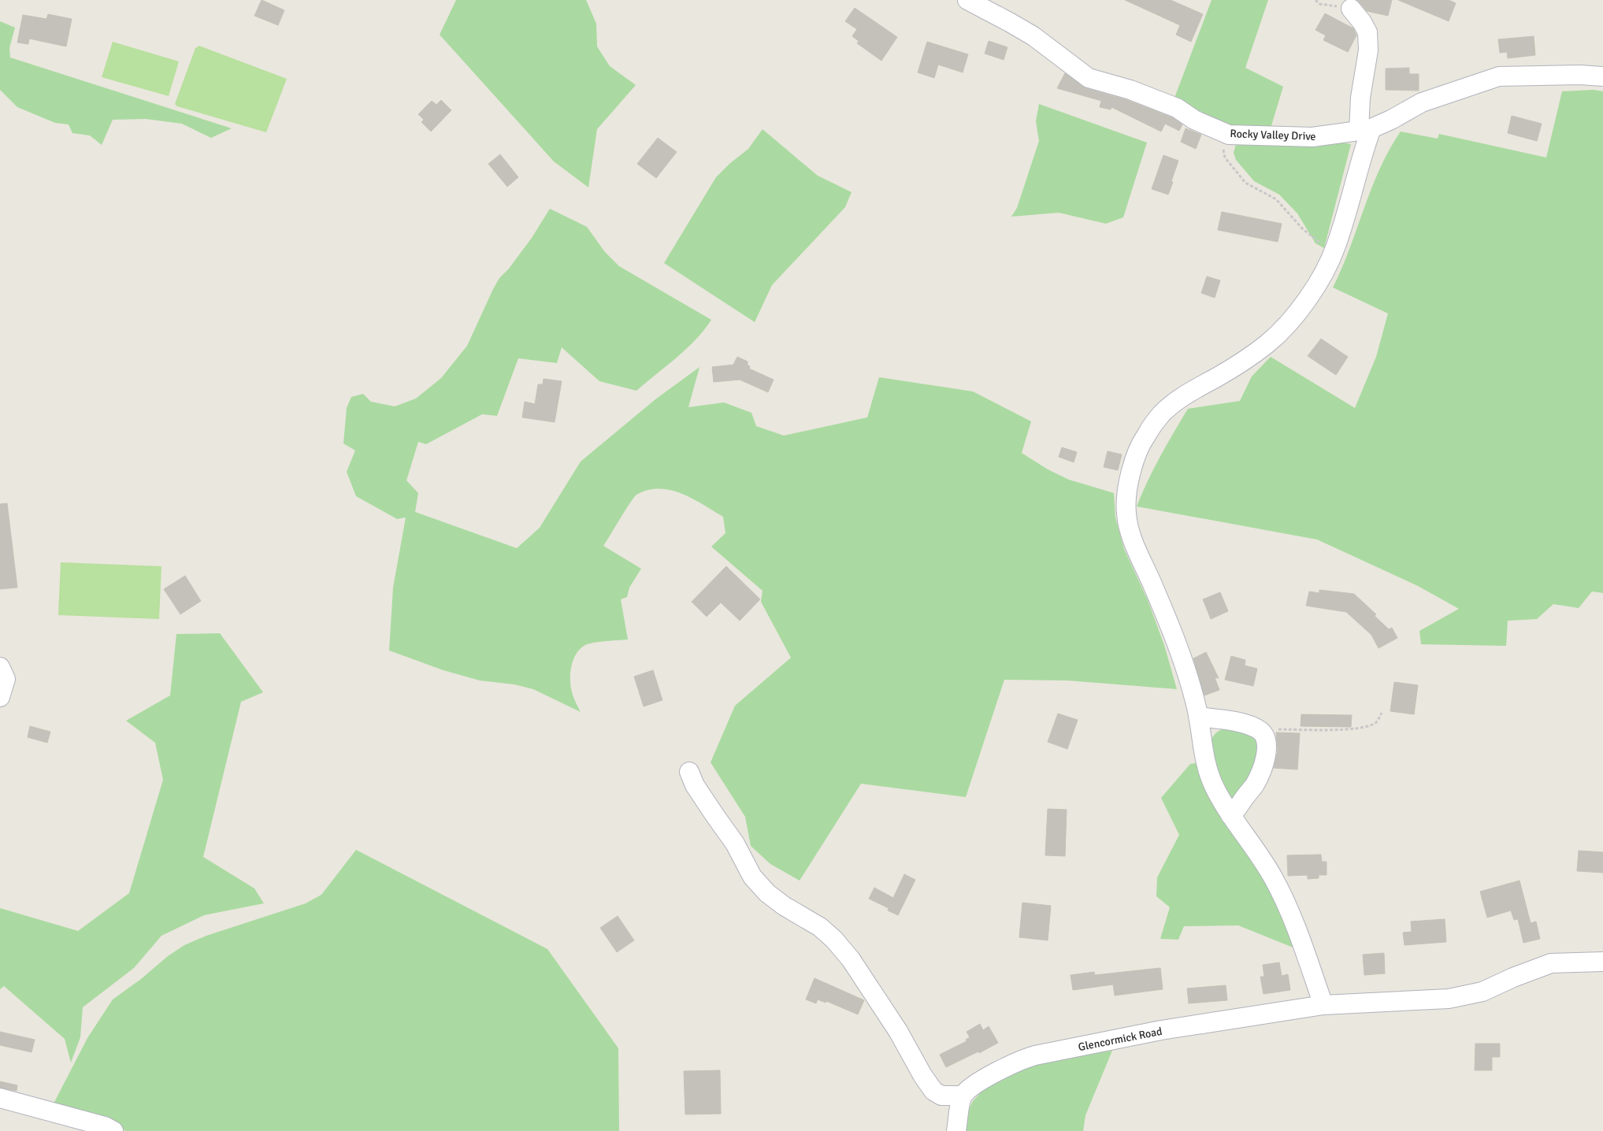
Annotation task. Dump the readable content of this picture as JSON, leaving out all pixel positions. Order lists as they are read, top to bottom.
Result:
{
  "streets": {
    "street": ["Rocky Valley Drive", "Glencormick Road"]
  }
}
